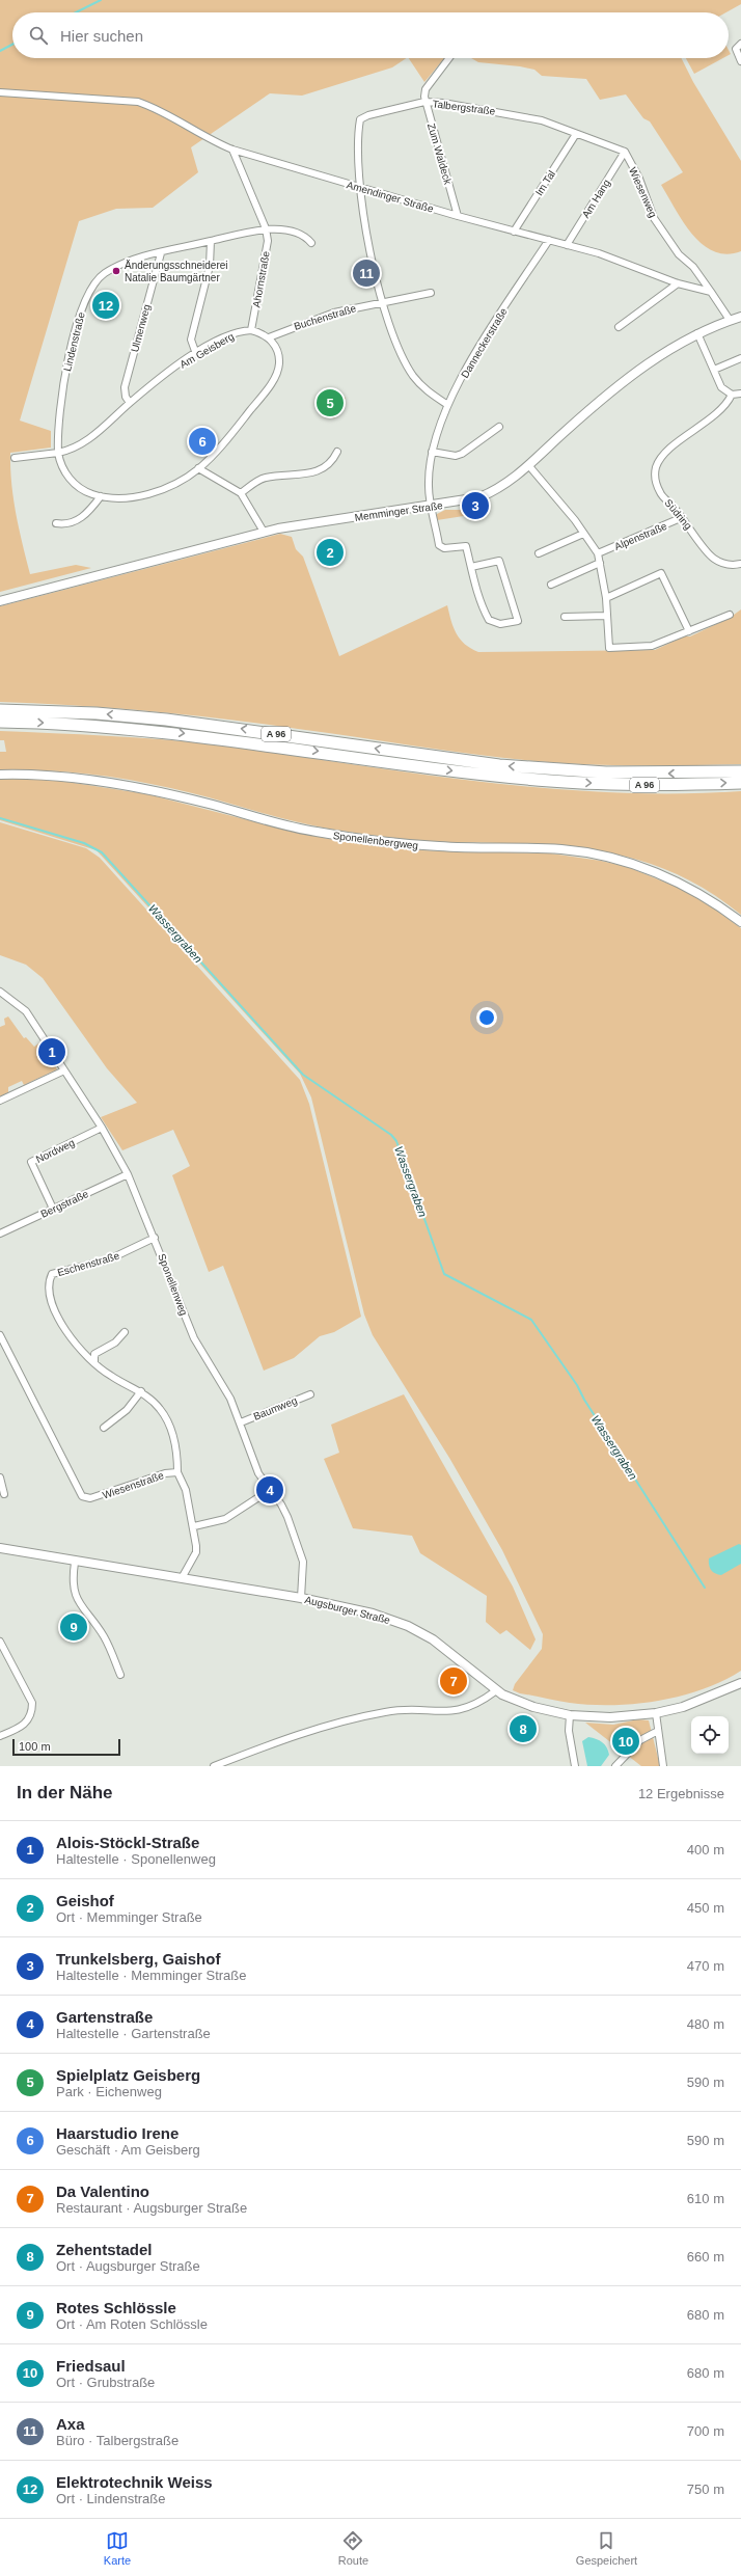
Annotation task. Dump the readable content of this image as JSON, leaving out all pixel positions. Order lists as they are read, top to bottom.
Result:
{
  "streets": {
    "highway": ["A 96"],
    "street": [
      "Talbergstraße",
      "Zum Waldeck",
      "Im Tal",
      "Wiesenweg",
      "Amendinger Straße",
      "Am Hang",
      "Ahornstraße",
      "Buchenstraße",
      "Ulmenweg",
      "Lindenstraße",
      "Danneckerstraße",
      "Am Geisberg",
      "Memminger Straße",
      "Südring",
      "Alpenstraße",
      "Sponellenbergweg",
      "Nordweg",
      "Bergstraße",
      "Eschenstraße",
      "Sponellenweg",
      "Baumweg",
      "Wiesenstraße",
      "Augsburger Straße"
    ]
  },
  "crossings": [
    ["Talbergstraße", "Zum Waldeck"],
    ["Talbergstraße", "Im Tal"],
    ["Talbergstraße", "Amendinger Straße"],
    ["Talbergstraße", "Buchenstraße"],
    ["Talbergstraße", "Danneckerstraße"],
    ["Zum Waldeck", "Amendinger Straße"],
    ["Im Tal", "Amendinger Straße"],
    ["Wiesenweg", "Amendinger Straße"],
    ["Wiesenweg", "Am Hang"],
    ["Amendinger Straße", "Am Hang"],
    ["Amendinger Straße", "Ahornstraße"],
    ["Amendinger Straße", "Danneckerstraße"],
    ["Ahornstraße", "Lindenstraße"],
    ["Ahornstraße", "Am Geisberg"],
    ["Ulmenweg", "Lindenstraße"],
    ["Ulmenweg", "Am Geisberg"],
    ["Lindenstraße", "Am Geisberg"],
    ["Danneckerstraße", "Memminger Straße"],
    ["Südring", "Alpenstraße"],
    ["Nordweg", "Bergstraße"],
    ["Nordweg", "Sponellenweg"],
    ["Bergstraße", "Sponellenweg"],
    ["Eschenstraße", "Sponellenweg"],
    ["Eschenstraße", "Wiesenstraße"],
    ["Sponellenweg", "Baumweg"],
    ["Sponellenweg", "Augsburger Straße"],
    ["Wiesenstraße", "Augsburger Straße"]
  ],
  "water": ["Wassergraben"],
  "places": ["Änderungsschneiderei Natalie Baumgärtner"],
  "scale_bar": "100 m",
  "page": {
    "search": "Hier suchen",
    "pins": [
      "11",
      "12",
      "5",
      "6",
      "3",
      "2",
      "1",
      "4",
      "9",
      "7",
      "8",
      "10"
    ],
    "scale": "100 m",
    "heading": ["In der Nähe", "12 Ergebnisse"],
    "list": [
      {
        "mark": "1",
        "name": "Alois-Stöckl-Straße",
        "note": "Haltestelle · Sponellenweg",
        "value": "400 m"
      },
      {
        "mark": "2",
        "name": "Geishof",
        "note": "Ort · Memminger Straße",
        "value": "450 m"
      },
      {
        "mark": "3",
        "name": "Trunkelsberg, Gaishof",
        "note": "Haltestelle · Memminger Straße",
        "value": "470 m"
      },
      {
        "mark": "4",
        "name": "Gartenstraße",
        "note": "Haltestelle · Gartenstraße",
        "value": "480 m"
      },
      {
        "mark": "5",
        "name": "Spielplatz Geisberg",
        "note": "Park · Eichenweg",
        "value": "590 m"
      },
      {
        "mark": "6",
        "name": "Haarstudio Irene",
        "note": "Geschäft · Am Geisberg",
        "value": "590 m"
      },
      {
        "mark": "7",
        "name": "Da Valentino",
        "note": "Restaurant · Augsburger Straße",
        "value": "610 m"
      },
      {
        "mark": "8",
        "name": "Zehentstadel",
        "note": "Ort · Augsburger Straße",
        "value": "660 m"
      },
      {
        "mark": "9",
        "name": "Rotes Schlössle",
        "note": "Ort · Am Roten Schlössle",
        "value": "680 m"
      },
      {
        "mark": "10",
        "name": "Friedsaul",
        "note": "Ort · Grubstraße",
        "value": "680 m"
      },
      {
        "mark": "11",
        "name": "Axa",
        "note": "Büro · Talbergstraße",
        "value": "700 m"
      },
      {
        "mark": "12",
        "name": "Elektrotechnik Weiss",
        "note": "Ort · Lindenstraße",
        "value": "750 m"
      }
    ],
    "nav": ["Karte", "Route", "Gespeichert"]
  }
}
